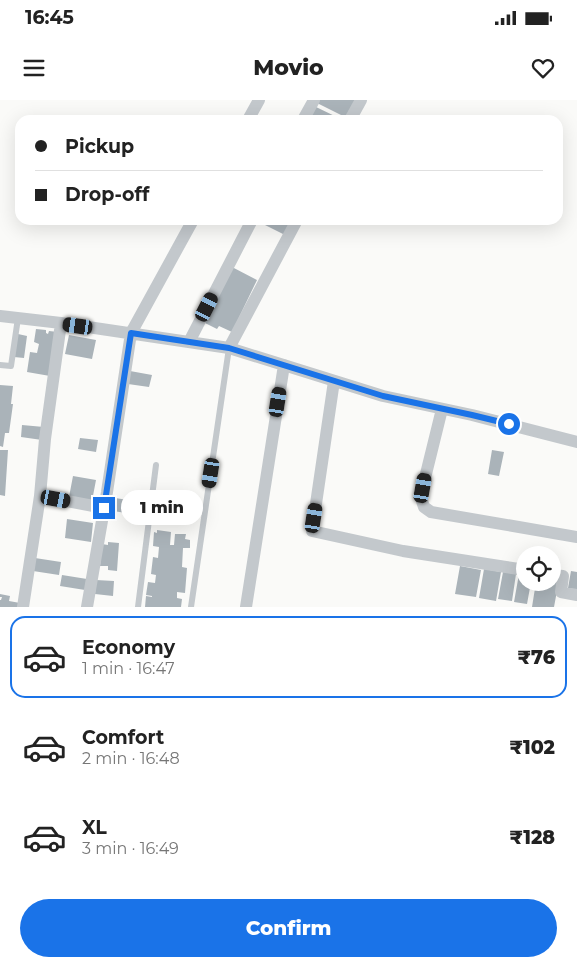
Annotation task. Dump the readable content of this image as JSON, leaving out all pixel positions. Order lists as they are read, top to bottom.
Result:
{
  "page": {
    "status": "16:45",
    "header": "Movio",
    "banner": ["Pickup", "Drop-off"],
    "bubble": "1 min",
    "list": [
      {
        "name": "Economy",
        "note": "1 min · 16:47",
        "value": "₹76"
      },
      {
        "name": "Comfort",
        "note": "2 min · 16:48",
        "value": "₹102"
      },
      {
        "name": "XL",
        "note": "3 min · 16:49",
        "value": "₹128"
      }
    ],
    "buttons": "Confirm"
  }
}
